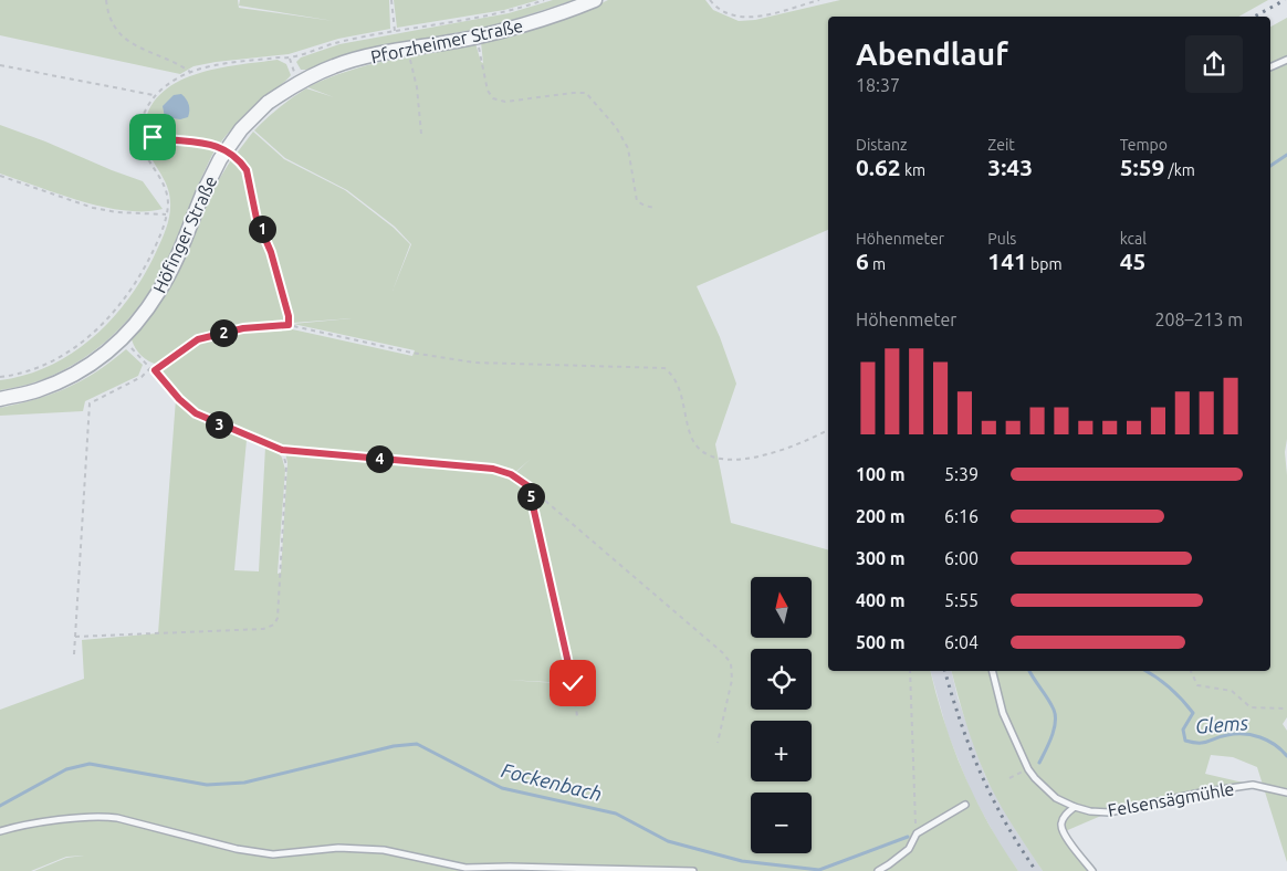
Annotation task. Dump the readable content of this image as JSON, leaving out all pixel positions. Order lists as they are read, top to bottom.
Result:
{
  "streets": {
    "street": ["Pforzheimer Straße", "Höfinger Straße"],
    "lane": ["Felsensägmühle"]
  },
  "crossings": [
    ["Pforzheimer Straße", "Höfinger Straße"]
  ],
  "water": ["Glems", "Fockenbach"],
  "north": "top",
  "page": {
    "heading": ["Abendlauf", "18:37"],
    "stats": [
      ["Distanz", "0.62 km"],
      ["Zeit", "3:43"],
      ["Tempo", "5:59 /km"],
      ["Höhenmeter", "6 m"],
      ["Puls", "141 bpm"],
      ["kcal", "45"]
    ],
    "pins": [
      "1",
      "2",
      "3",
      "4",
      "5"
    ],
    "chart": ["Höhenmeter", "208–213 m"],
    "list": [
      {
        "name": "100 m",
        "note": "5:39"
      },
      {
        "name": "200 m",
        "note": "6:16"
      },
      {
        "name": "300 m",
        "note": "6:00"
      },
      {
        "name": "400 m",
        "note": "5:55"
      },
      {
        "name": "500 m",
        "note": "6:04"
      }
    ],
    "map_buttons": ["+", "−"]
  }
}
